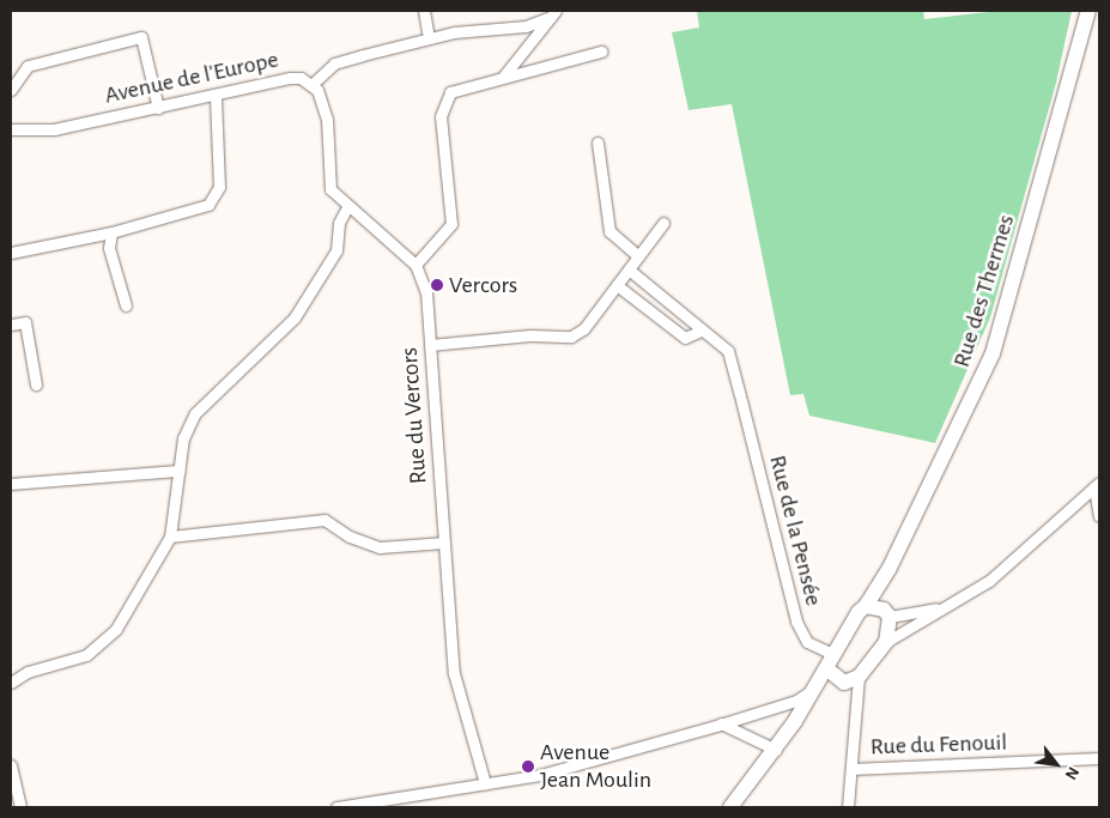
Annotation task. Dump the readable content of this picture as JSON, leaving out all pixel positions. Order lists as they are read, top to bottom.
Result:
{
  "streets": {
    "main road": ["Rue des Thermes"],
    "street": [
      "Avenue de l'Europe",
      "Rue du Vercors",
      "Rue de la Pensée",
      "Rue du Fenouil"
    ]
  },
  "crossings": [
    ["Avenue de l'Europe", "Rue du Vercors"],
    ["Rue des Thermes", "Rue de la Pensée"]
  ],
  "places": ["Vercors", "Avenue Jean Moulin"],
  "north": "bottom right"
}
